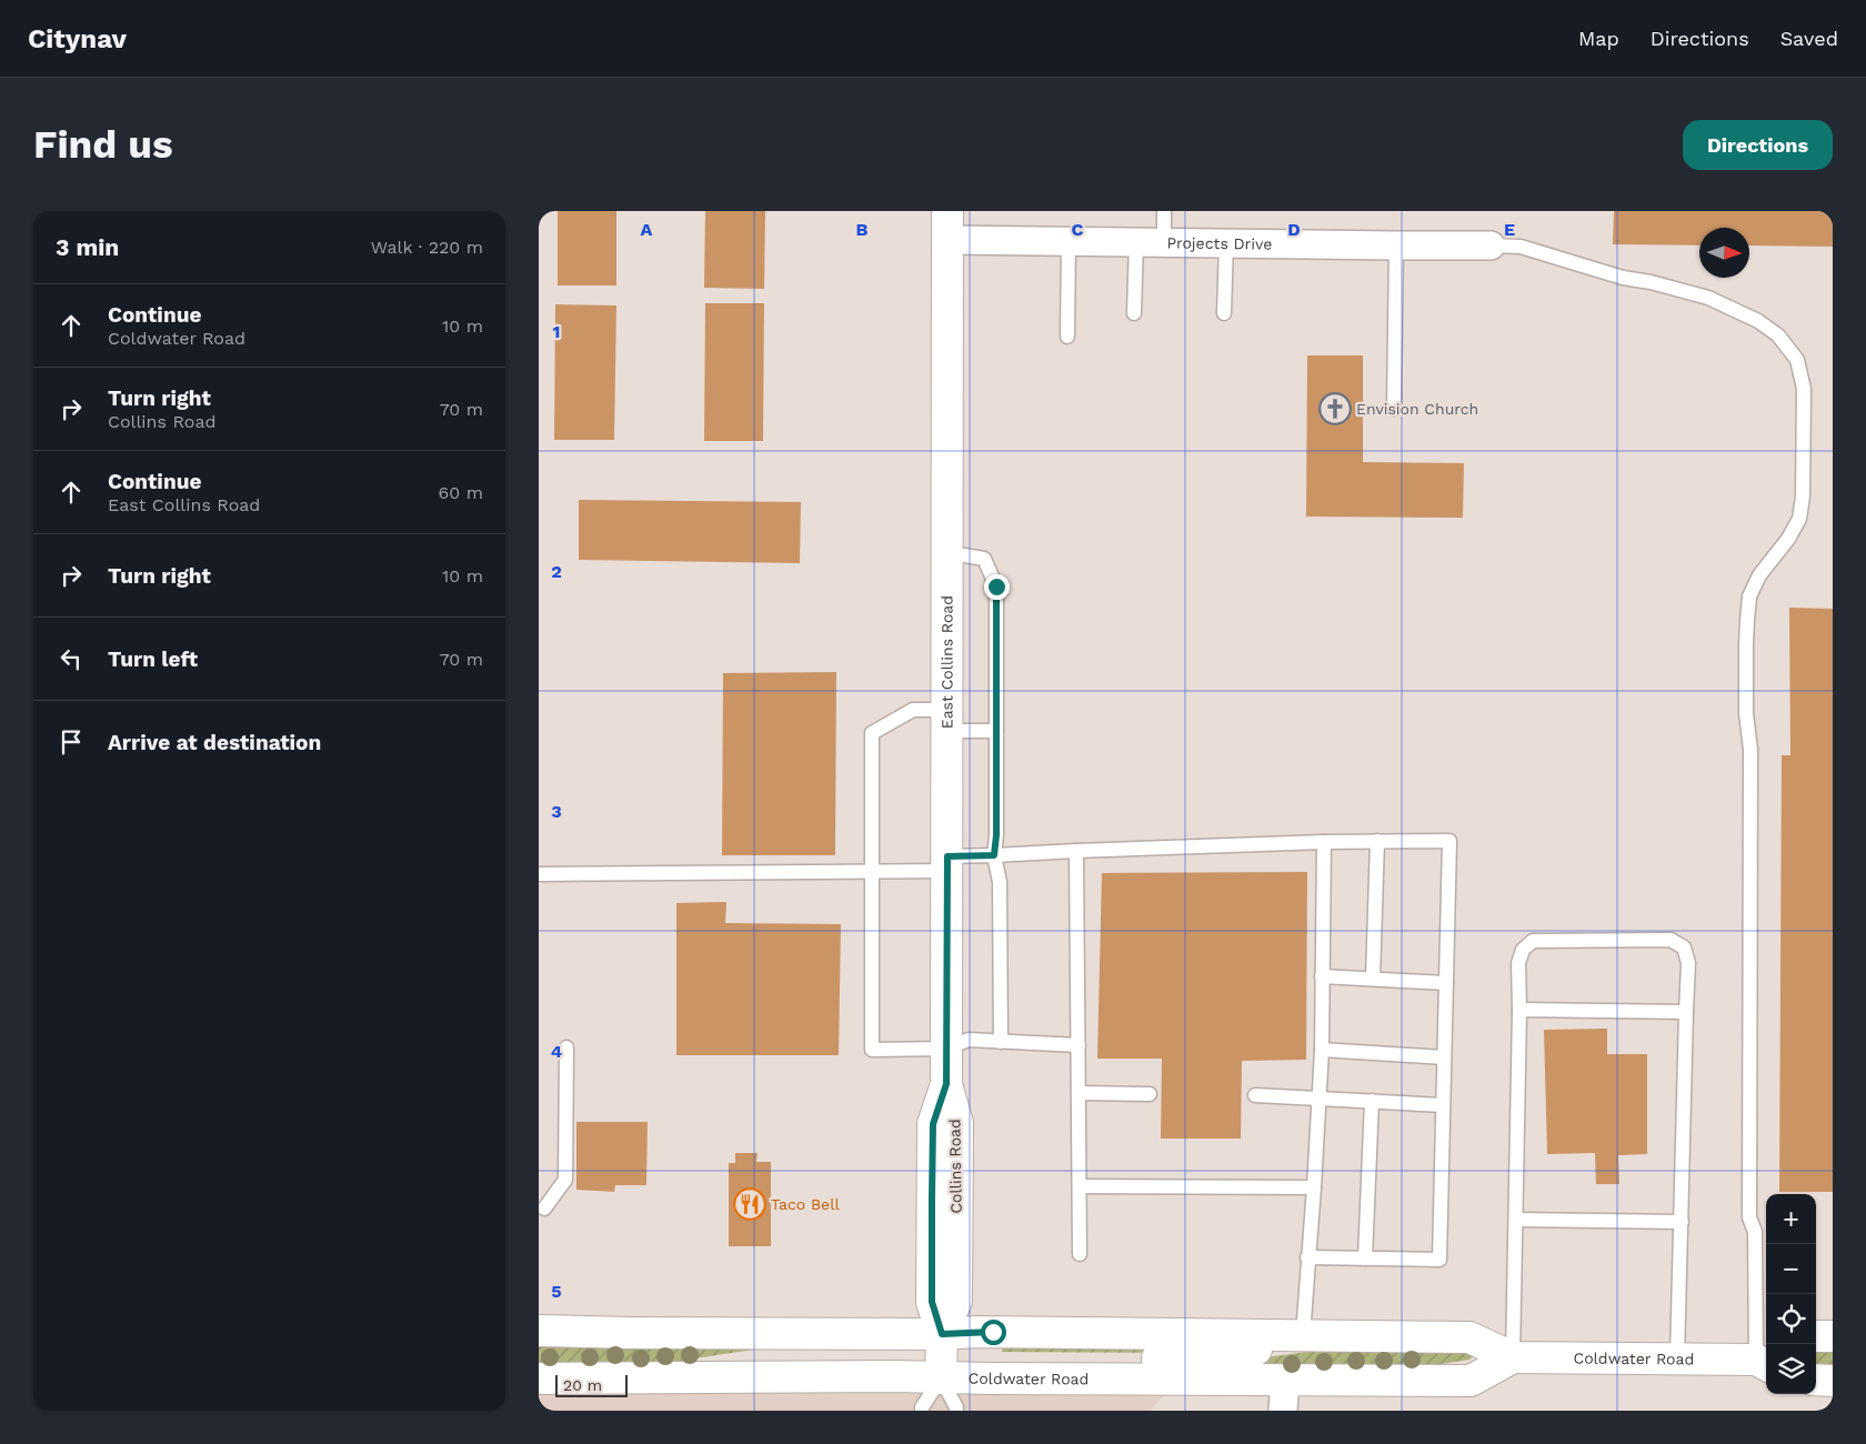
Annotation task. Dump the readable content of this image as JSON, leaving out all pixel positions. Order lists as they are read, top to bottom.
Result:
{
  "streets": {
    "main road": ["East Collins Road", "Collins Road", "Coldwater Road"],
    "street": ["Projects Drive"]
  },
  "crossings": [
    ["Projects Drive", "East Collins Road"],
    ["East Collins Road", "Collins Road"],
    ["Collins Road", "Coldwater Road"]
  ],
  "places": {
    "church": ["Envision Church"],
    "restaurant": ["Taco Bell"]
  },
  "scale_bar": "20 m",
  "north": "right",
  "page": {
    "header": "Citynav",
    "nav": ["Map", "Directions", "Saved"],
    "buttons": "Directions",
    "title": "Find us",
    "heading": ["3 min", "Walk · 220 m"],
    "list": [
      ["Continue", "Coldwater Road", "10 m"],
      ["Turn right", "Collins Road", "70 m"],
      ["Continue", "East Collins Road", "60 m"],
      ["Turn right", "10 m"],
      ["Turn left", "70 m"],
      "Arrive at destination"
    ],
    "map_buttons": ["+", "−"],
    "scale": "20 m"
  },
  "grid": {
    "columns": [
      "A",
      "B",
      "C",
      "D",
      "E"
    ],
    "rows": [
      "1",
      "2",
      "3",
      "4",
      "5"
    ]
  }
}
